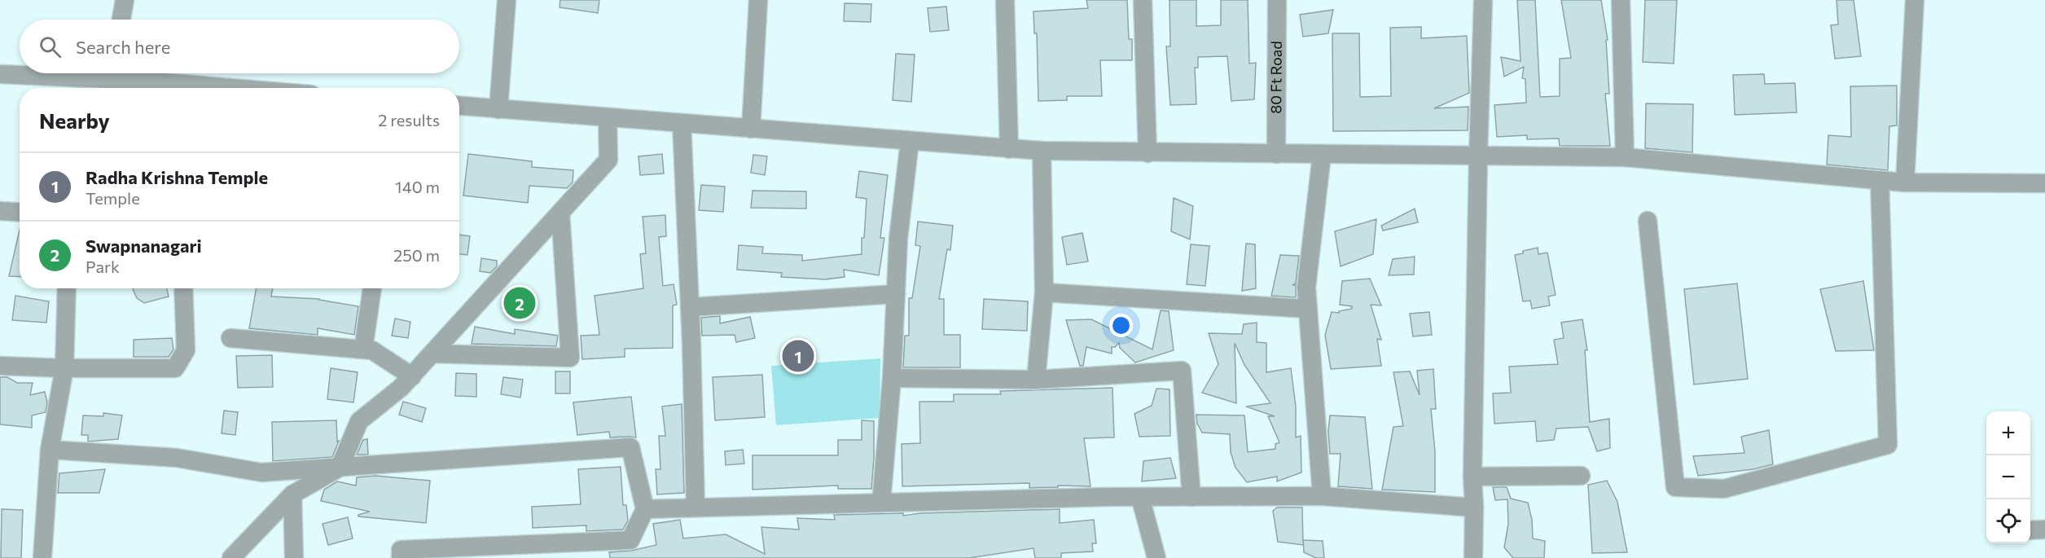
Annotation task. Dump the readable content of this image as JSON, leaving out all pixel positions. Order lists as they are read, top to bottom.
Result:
{
  "streets": {
    "street": ["80 Ft Road"]
  },
  "page": {
    "search": "Search here",
    "heading": ["Nearby", "2 results"],
    "list": [
      {
        "mark": "1",
        "name": "Radha Krishna Temple",
        "note": "Temple",
        "value": "140 m"
      },
      {
        "mark": "2",
        "name": "Swapnanagari",
        "note": "Park",
        "value": "250 m"
      }
    ],
    "pins": ["2", "1"],
    "map_buttons": ["+", "−"]
  }
}
